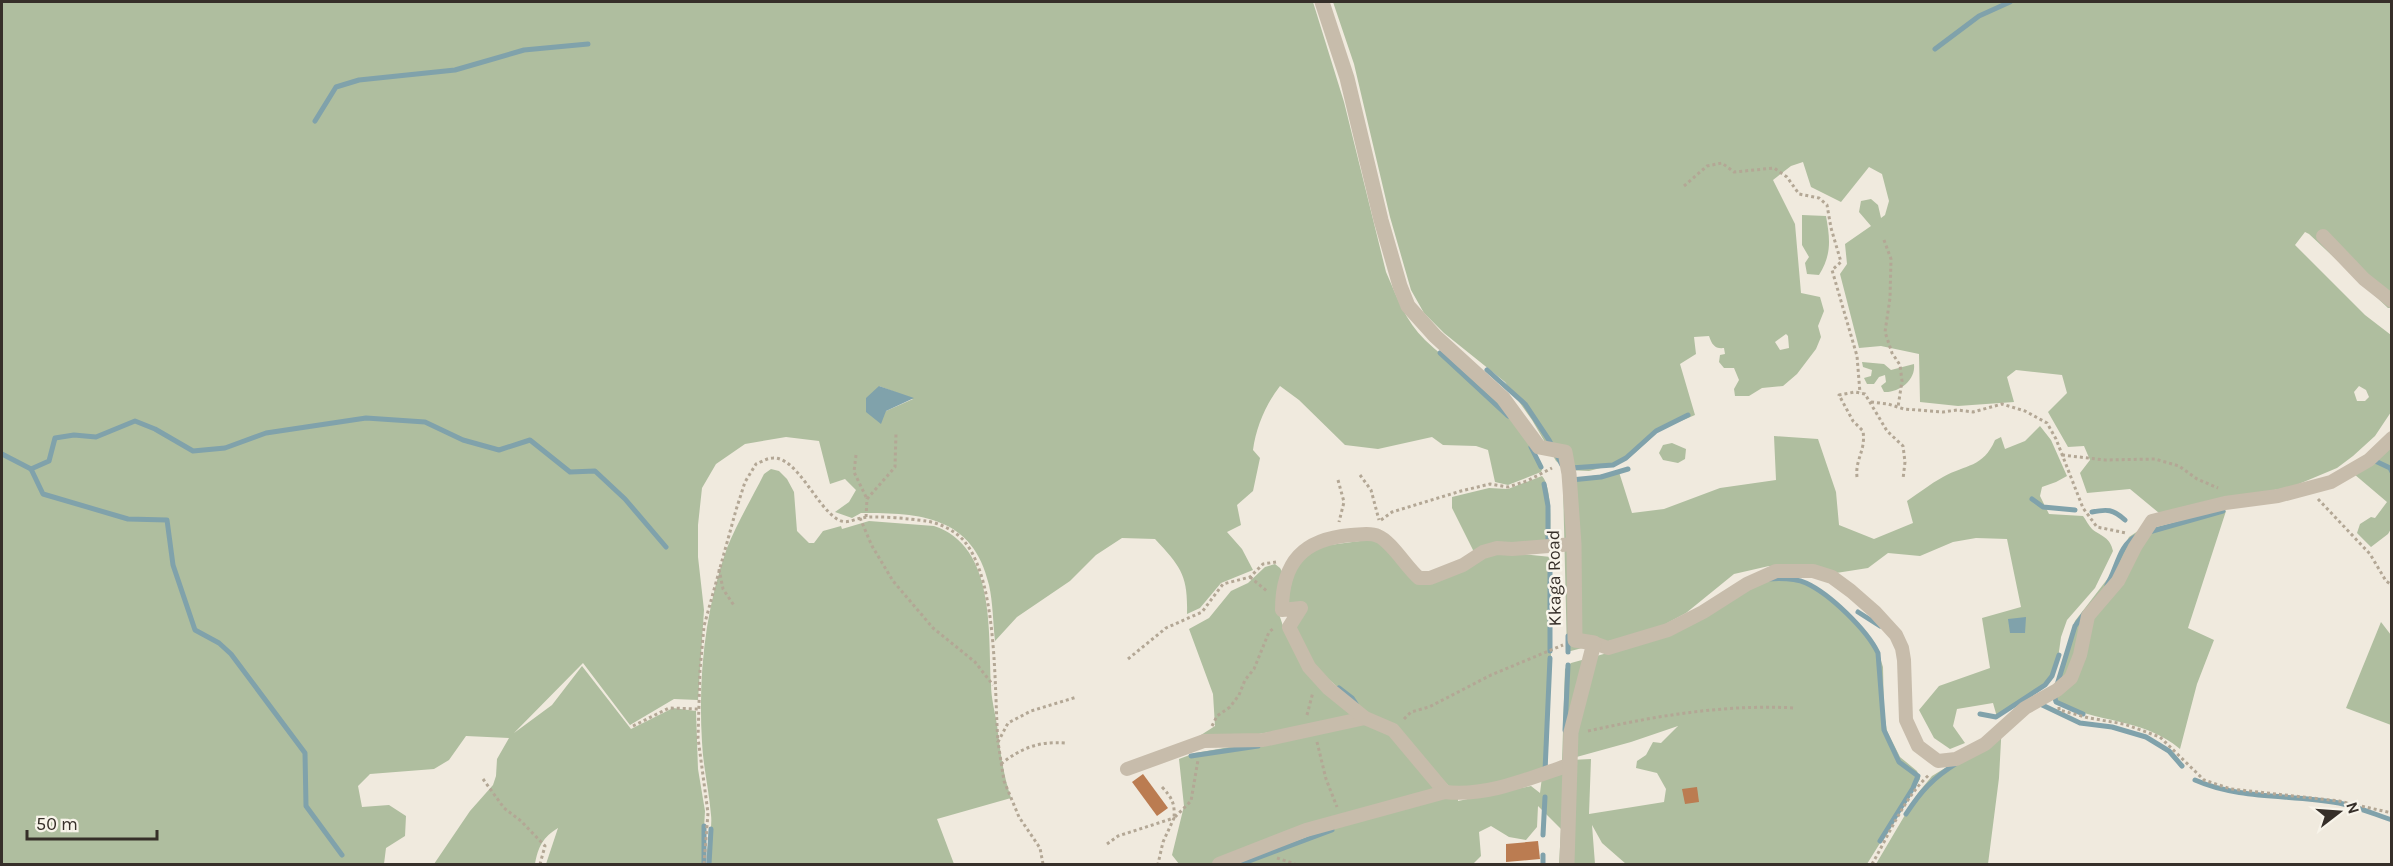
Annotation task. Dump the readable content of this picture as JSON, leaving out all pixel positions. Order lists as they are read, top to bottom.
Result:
{
  "streets": {
    "street": ["Kkaga Road"]
  },
  "scale_bar": "50 m",
  "north": "right"
}
